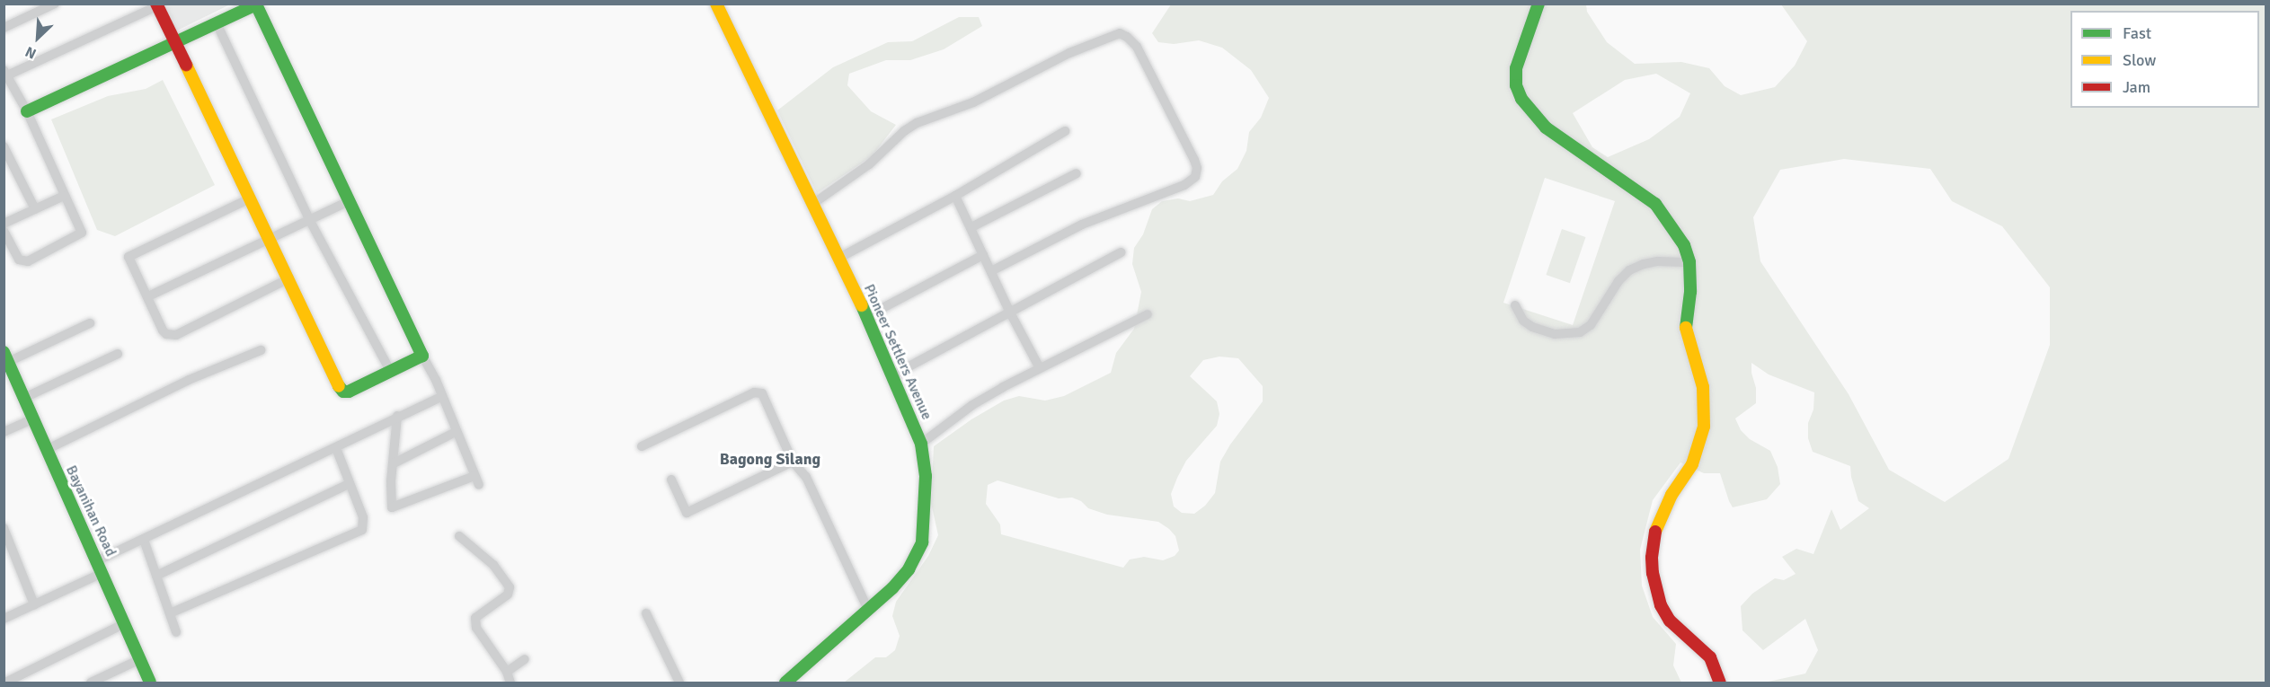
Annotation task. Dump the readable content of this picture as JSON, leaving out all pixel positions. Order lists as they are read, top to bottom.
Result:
{
  "streets": {
    "street": ["Pioneer Settlers Avenue", "Bayanihan Road"]
  },
  "districts": ["Bagong Silang"],
  "legend": ["Fast", "Slow", "Jam"],
  "north": "bottom left"
}
